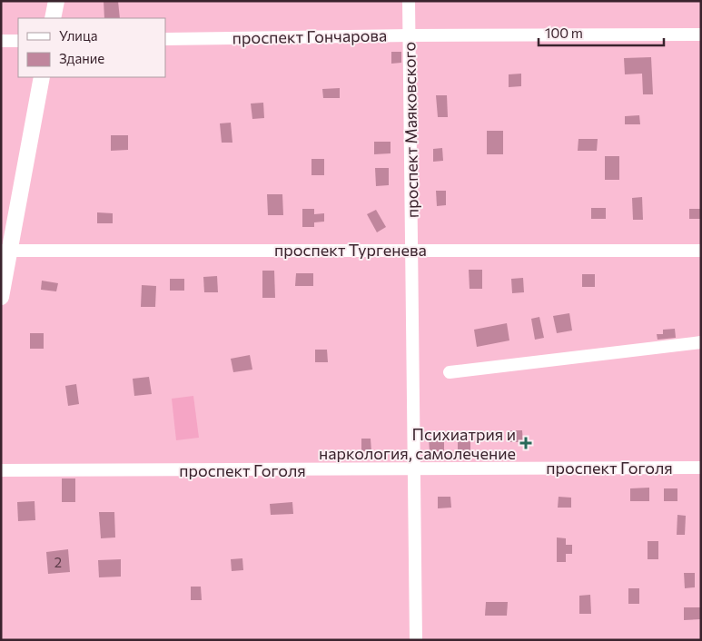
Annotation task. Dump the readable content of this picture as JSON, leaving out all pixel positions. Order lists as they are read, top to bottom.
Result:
{
  "streets": {
    "street": [
      "проспект Гончарова",
      "проспект Маяковского",
      "проспект Тургенева",
      "проспект Гоголя"
    ]
  },
  "crossings": [
    ["проспект Гончарова", "проспект Маяковского"],
    ["проспект Маяковского", "проспект Тургенева"],
    ["проспект Маяковского", "проспект Гоголя"]
  ],
  "places": {
    "health": ["Психиатрия и наркология, самолечение"]
  },
  "house_numbers": ["2"],
  "legend": ["Улица", "Здание"],
  "scale_bar": "100 m"
}
